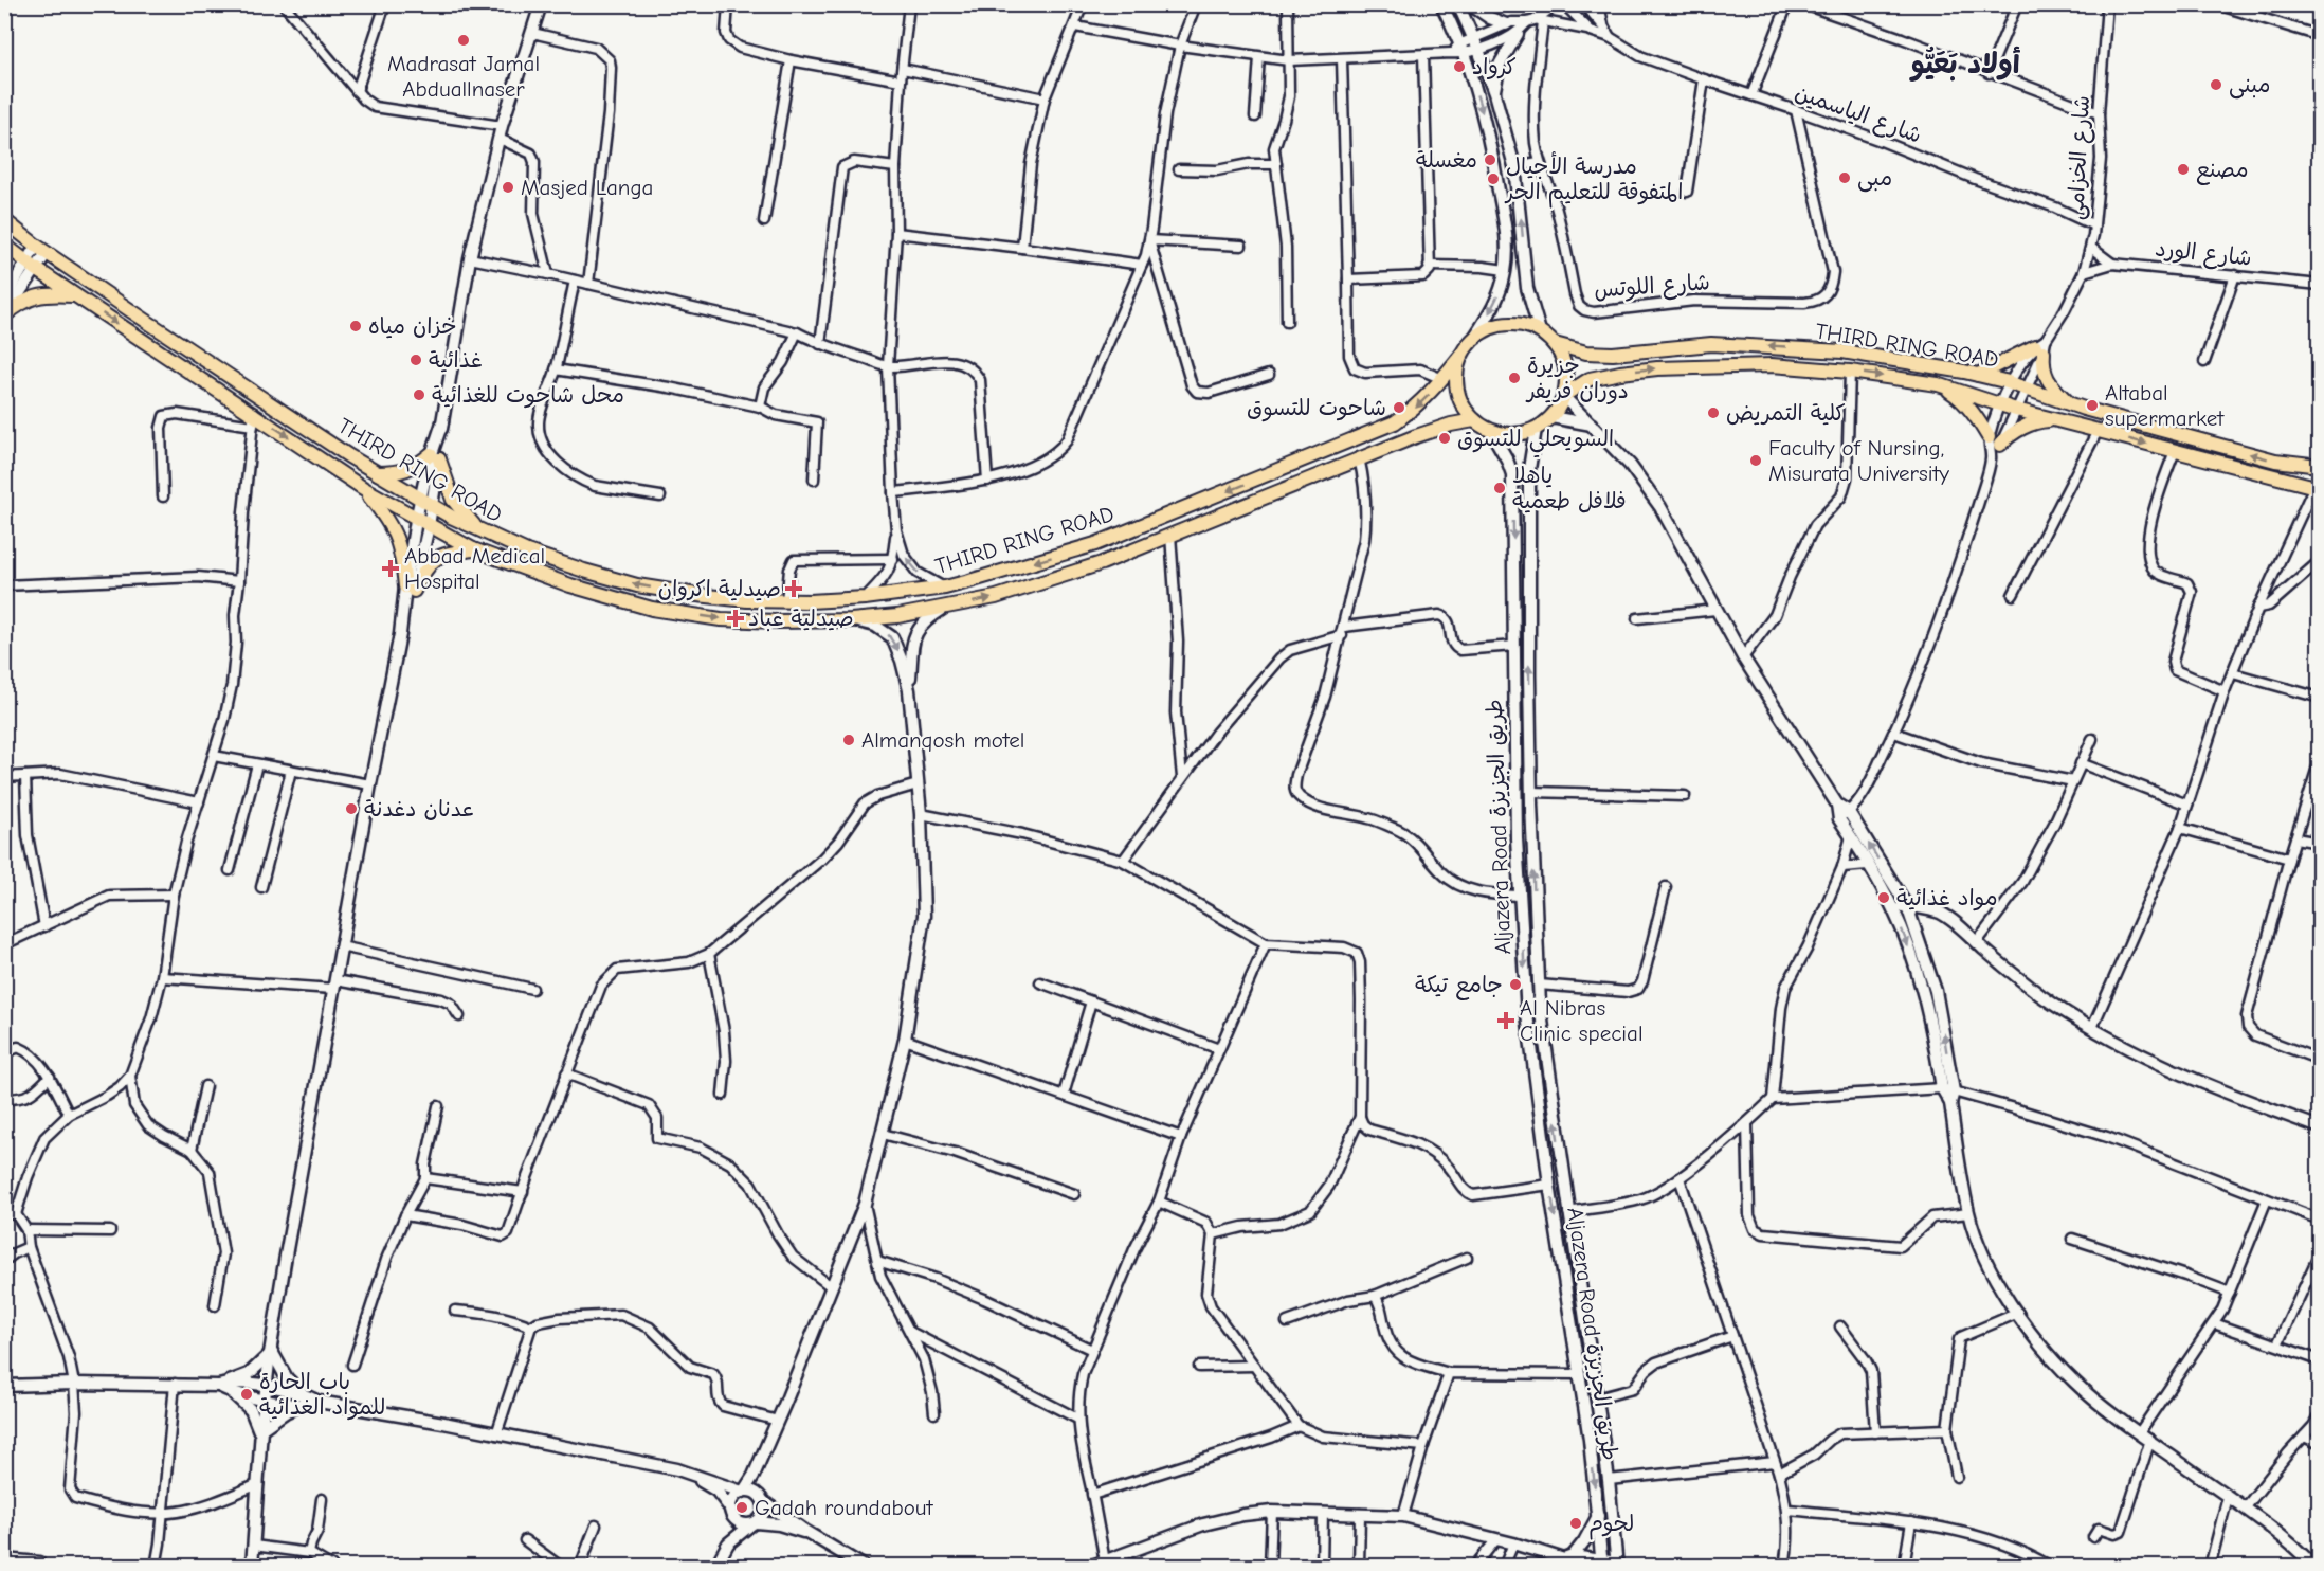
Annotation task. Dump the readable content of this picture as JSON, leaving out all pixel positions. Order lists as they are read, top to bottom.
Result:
{
  "streets": {
    "main road": ["THIRD RING ROAD"],
    "street": [
      "شارع الياسمين",
      "شارع الخزامى",
      "شارع الورد",
      "شارع اللوتس",
      "Aljazera Road طريق الجزيزة"
    ]
  },
  "crossings": [
    ["شارع الياسمين", "شارع الخزامى"],
    ["شارع الياسمين", "شارع اللوتس"],
    ["شارع الخزامى", "شارع الورد"],
    ["THIRD RING ROAD", "Aljazera Road طريق الجزيزة"]
  ],
  "districts": ["أولاد بَعَيُّو"],
  "places": {
    "other": [
      "Madrasat Jamal Abduallnaser",
      "كرواد",
      "مبنى",
      "مغسلة",
      "مصنع",
      "مبى",
      "مدرسة الأجيال المتفوقة للتعليم الحر",
      "Masjed Langa",
      "خزان مياه",
      "غذائية",
      "جزيرة دوران فريفر",
      "محل شاحوت للغذائية",
      "Altabal supermarket",
      "شاحوت للتسوق",
      "كلية التمريض",
      "السويحلي للتسوق",
      "Faculty of Nursing, Misurata University",
      "ياهلا فلافل طعمية",
      "Almanqosh motel",
      "عدنان دغدنة",
      "مواد غذائية",
      "جامع تيكة",
      "باب الحارة للمواد الغذائية",
      "Gadah roundabout",
      "لحوم"
    ],
    "health": [
      "Abbad Medical Hospital",
      "صيدلية اكروان",
      "صيدلية عباد",
      "Al Nibras Clinic special"
    ]
  }
}
